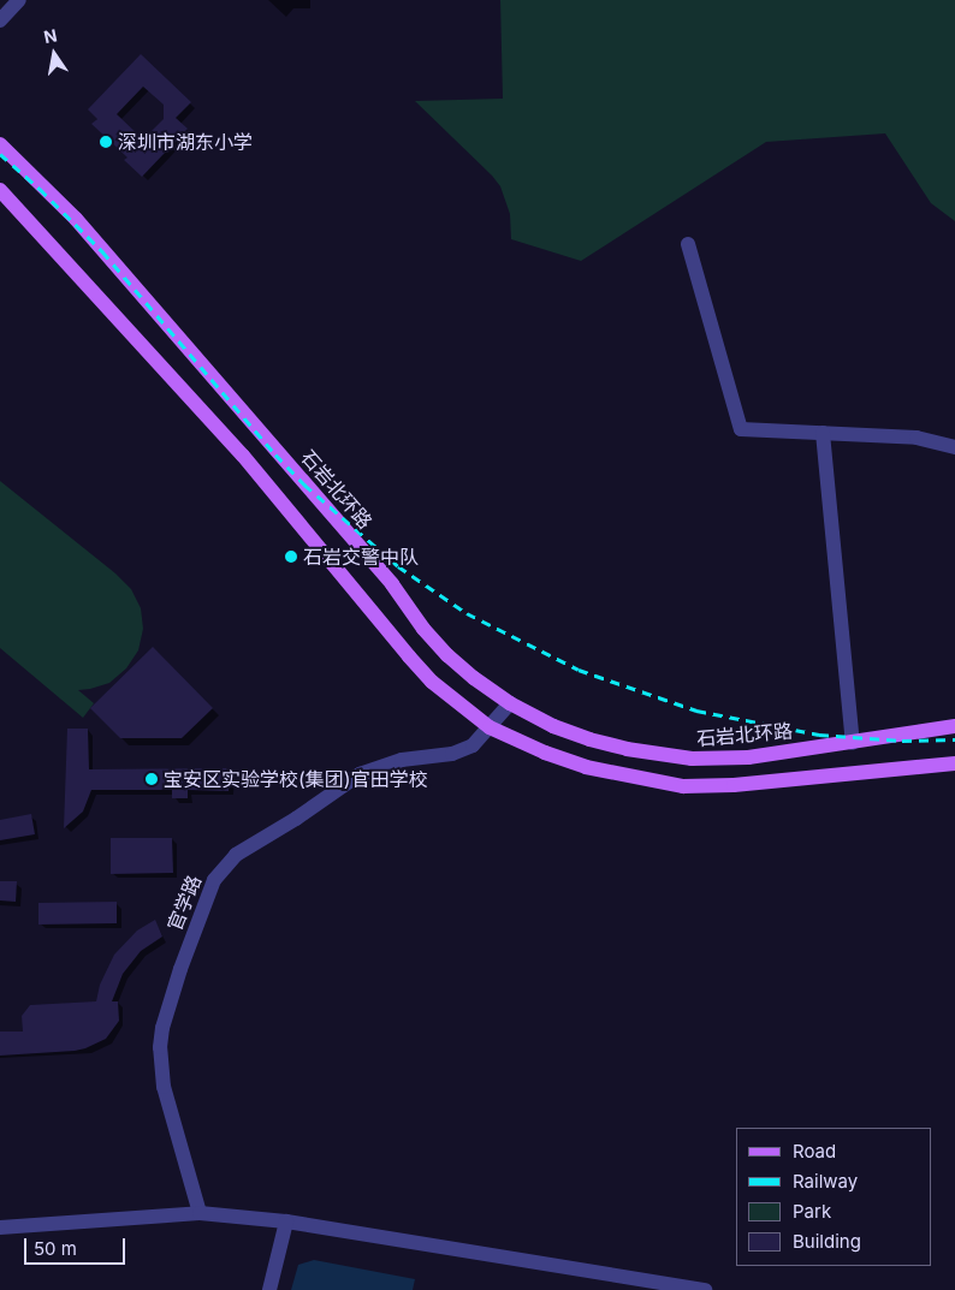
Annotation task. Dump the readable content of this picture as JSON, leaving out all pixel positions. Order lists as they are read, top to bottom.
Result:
{
  "streets": {
    "main road": ["石岩北环路"],
    "street": ["官学路"]
  },
  "crossings": [
    ["石岩北环路", "官学路"]
  ],
  "places": ["深圳市湖东小学", "石岩交警中队", "宝安区实验学校(集团)官田学校"],
  "legend": [
    "Road",
    "Railway",
    "Park",
    "Building"
  ],
  "scale_bar": "50 m",
  "north": "top"
}
